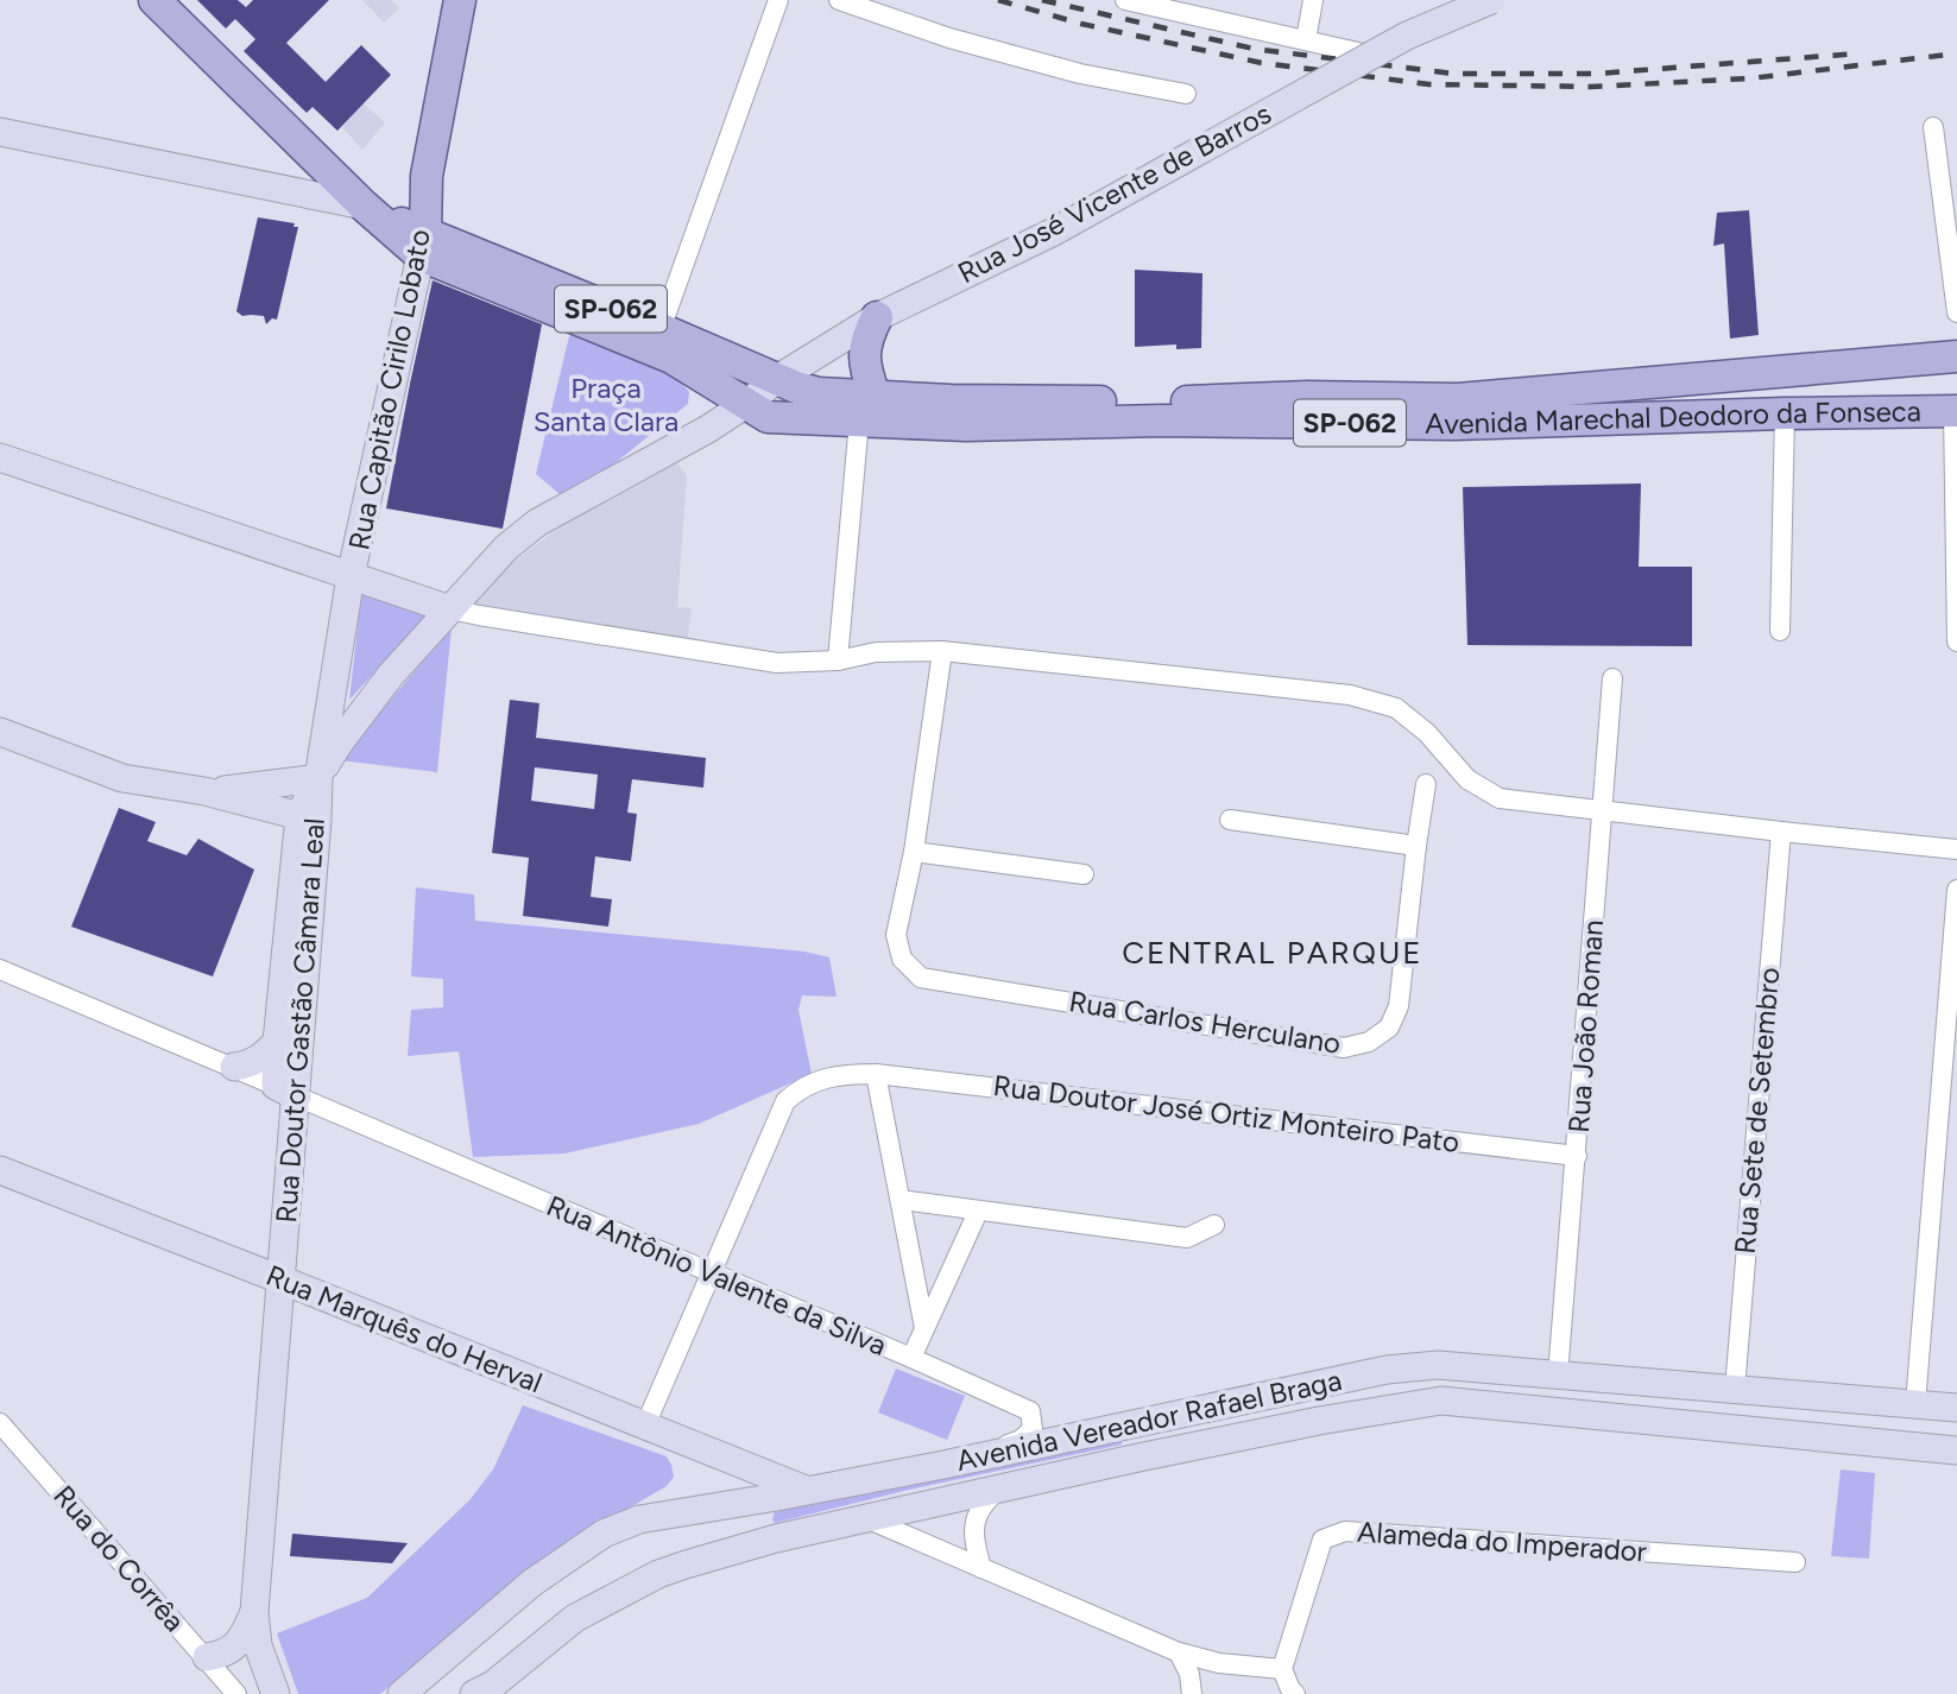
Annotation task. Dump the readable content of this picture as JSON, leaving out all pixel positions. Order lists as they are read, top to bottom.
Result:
{
  "streets": {
    "main road": [
      "Rua José Vicente de Barros",
      "SP-062",
      "Rua Capitão Cirilo Lobato",
      "Avenida Marechal Deodoro da Fonseca",
      "Rua Doutor Gastão Câmara Leal",
      "Rua Marquês do Herval",
      "Avenida Vereador Rafael Braga"
    ],
    "street": [
      "Rua Carlos Herculano",
      "Rua João Roman",
      "Rua Sete de Setembro",
      "Rua Doutor José Ortiz Monteiro Pato",
      "Rua Antônio Valente da Silva",
      "Alameda do Imperador",
      "Rua do Corrêa"
    ]
  },
  "crossings": [
    ["Rua José Vicente de Barros", "SP-062"],
    ["Rua José Vicente de Barros", "Rua Capitão Cirilo Lobato"],
    ["Rua José Vicente de Barros", "Avenida Marechal Deodoro da Fonseca"],
    ["SP-062", "Rua Capitão Cirilo Lobato"],
    ["SP-062", "Avenida Marechal Deodoro da Fonseca"],
    ["Rua Doutor Gastão Câmara Leal", "Rua Antônio Valente da Silva"],
    ["Rua Doutor Gastão Câmara Leal", "Rua Marquês do Herval"],
    ["Rua Doutor Gastão Câmara Leal", "Rua do Corrêa"],
    ["Rua João Roman", "Rua Doutor José Ortiz Monteiro Pato"],
    ["Rua João Roman", "Avenida Vereador Rafael Braga"],
    ["Rua Sete de Setembro", "Avenida Vereador Rafael Braga"],
    ["Rua Doutor José Ortiz Monteiro Pato", "Rua Antônio Valente da Silva"],
    ["Rua Doutor José Ortiz Monteiro Pato", "Rua Marquês do Herval"],
    ["Rua Antônio Valente da Silva", "Avenida Vereador Rafael Braga"],
    ["Rua Marquês do Herval", "Avenida Vereador Rafael Braga"]
  ],
  "districts": ["CENTRAL PARQUE"],
  "parks": ["Praça Santa Clara"]
}
